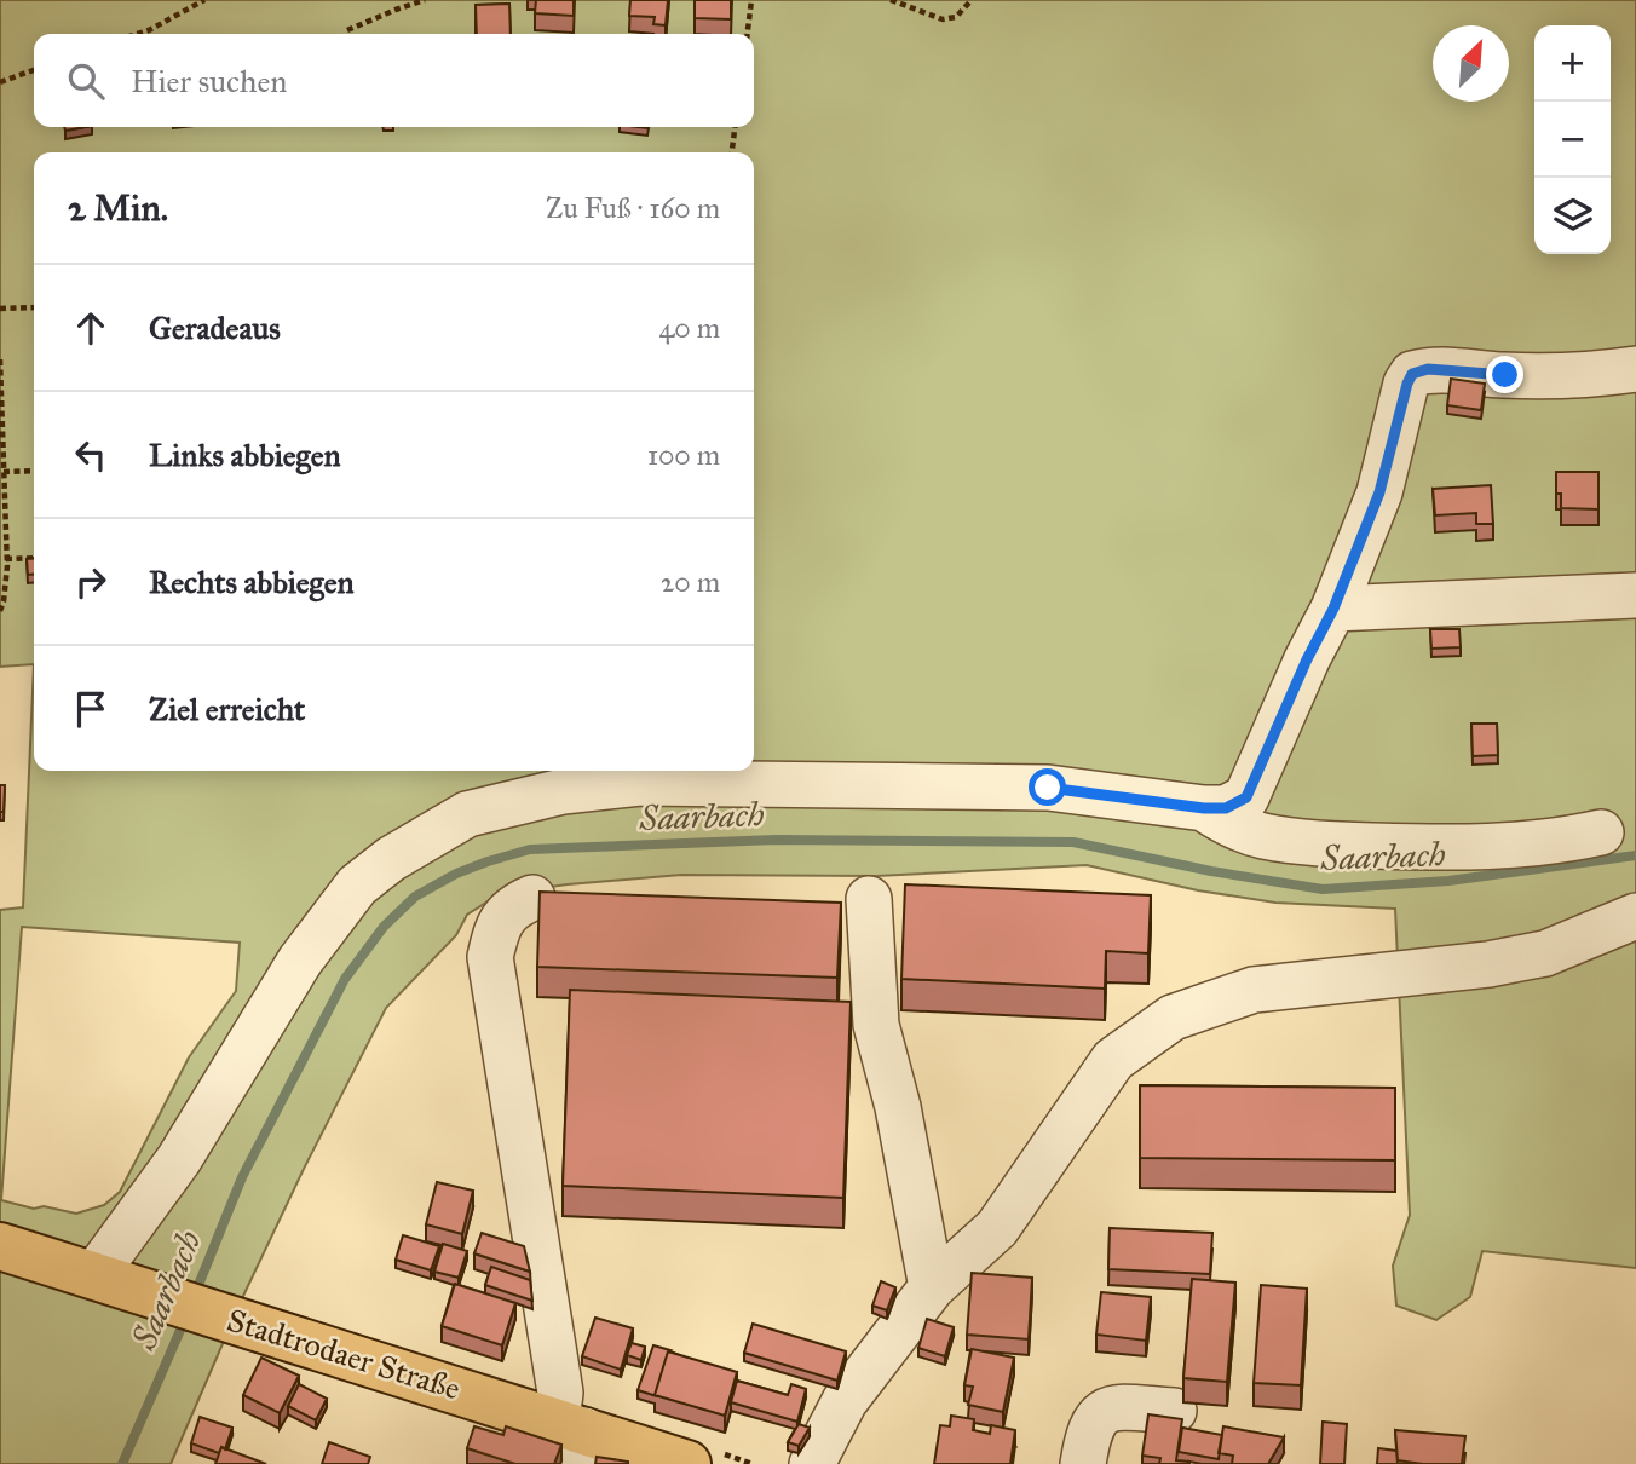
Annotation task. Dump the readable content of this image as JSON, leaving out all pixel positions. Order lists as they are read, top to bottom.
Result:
{
  "streets": {
    "main road": ["Stadtrodaer Straße"]
  },
  "water": ["Saarbach"],
  "north": "top right",
  "page": {
    "map_buttons": ["+", "−"],
    "search": "Hier suchen",
    "heading": ["2 Min.", "Zu Fuß · 160 m"],
    "list": [
      ["Geradeaus", "40 m"],
      ["Links abbiegen", "100 m"],
      ["Rechts abbiegen", "20 m"],
      "Ziel erreicht"
    ]
  }
}
